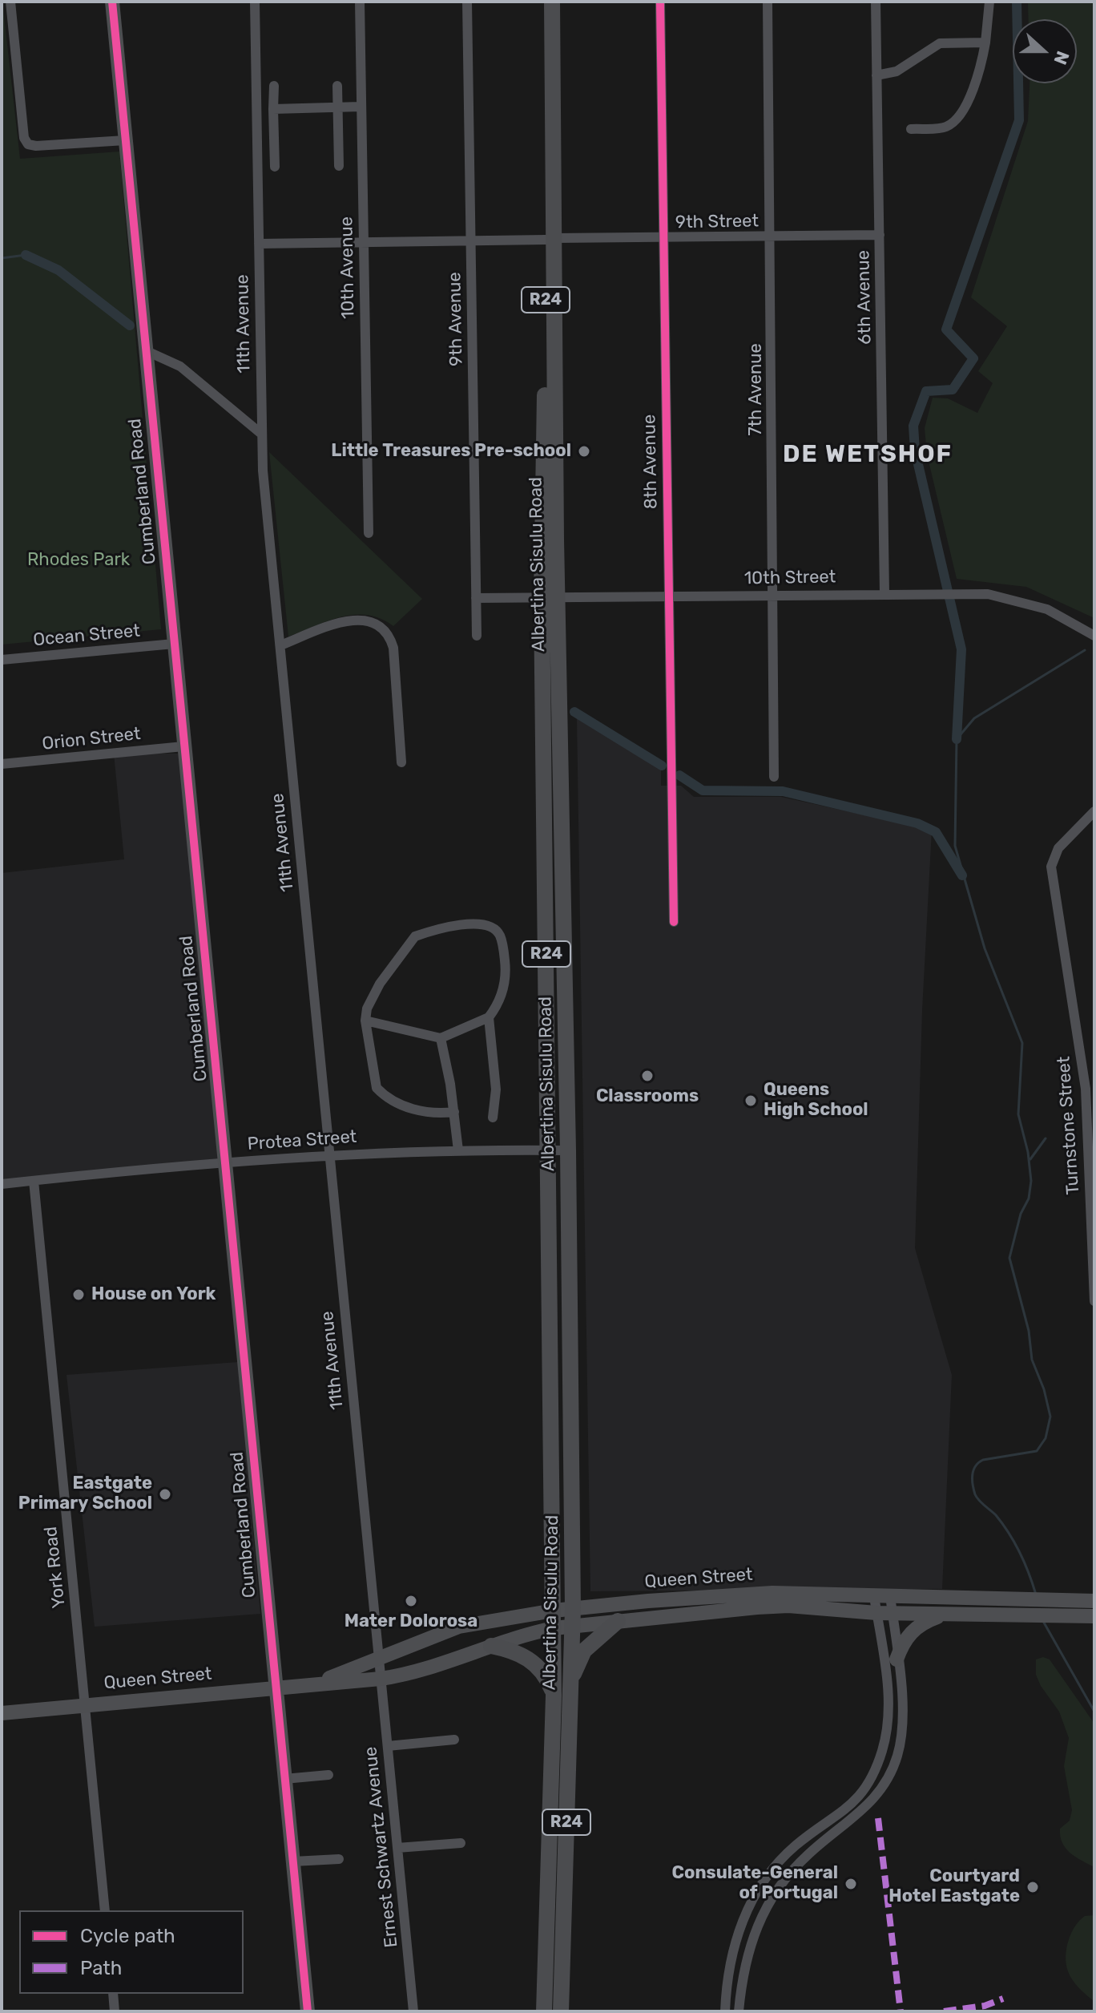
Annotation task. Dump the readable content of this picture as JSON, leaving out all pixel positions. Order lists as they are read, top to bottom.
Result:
{
  "streets": {
    "main road": ["R24", "Albertina Sisulu Road"],
    "street": [
      "9th Street",
      "10th Avenue",
      "6th Avenue",
      "9th Avenue",
      "11th Avenue",
      "7th Avenue",
      "8th Avenue",
      "Cumberland Road",
      "10th Street",
      "Ocean Street",
      "Orion Street",
      "Turnstone Street",
      "Protea Street",
      "York Road",
      "Queen Street",
      "Ernest Schwartz Avenue"
    ]
  },
  "crossings": [
    ["9th Street", "10th Avenue"],
    ["9th Street", "6th Avenue"],
    ["9th Street", "9th Avenue"],
    ["9th Street", "11th Avenue"],
    ["9th Street", "7th Avenue"],
    ["9th Street", "8th Avenue"],
    ["9th Street", "Albertina Sisulu Road"],
    ["6th Avenue", "10th Street"],
    ["9th Avenue", "10th Street"],
    ["11th Avenue", "Protea Street"],
    ["11th Avenue", "Queen Street"],
    ["11th Avenue", "Ernest Schwartz Avenue"],
    ["7th Avenue", "10th Street"],
    ["8th Avenue", "10th Street"],
    ["Cumberland Road", "Ocean Street"],
    ["Cumberland Road", "Orion Street"],
    ["Cumberland Road", "Protea Street"],
    ["Cumberland Road", "Queen Street"],
    ["Albertina Sisulu Road", "10th Street"],
    ["Albertina Sisulu Road", "Protea Street"],
    ["Albertina Sisulu Road", "Queen Street"],
    ["Protea Street", "York Road"],
    ["York Road", "Queen Street"],
    ["Queen Street", "Ernest Schwartz Avenue"]
  ],
  "districts": ["DE WETSHOF"],
  "parks": ["Rhodes Park"],
  "places": [
    "Little Treasures Pre-school",
    "Classrooms",
    "Queens High School",
    "House on York",
    "Eastgate Primary School",
    "Mater Dolorosa",
    "Consulate-General of Portugal",
    "Courtyard Hotel Eastgate"
  ],
  "legend": ["Cycle path", "Path"],
  "north": "right"
}
